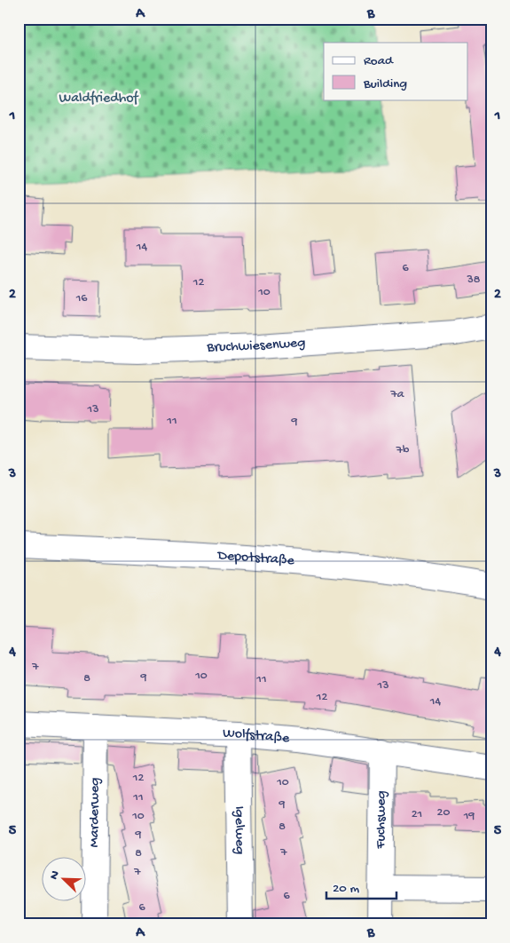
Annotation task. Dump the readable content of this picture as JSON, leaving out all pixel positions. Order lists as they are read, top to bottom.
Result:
{
  "streets": {
    "street": [
      "Bruchwiesenweg",
      "Depotstraße",
      "Wolfstraße",
      "Marderweg",
      "Fuchsweg",
      "Igelweg"
    ]
  },
  "crossings": [
    ["Wolfstraße", "Marderweg"],
    ["Wolfstraße", "Fuchsweg"],
    ["Wolfstraße", "Igelweg"]
  ],
  "parks": ["Waldfriedhof"],
  "house_numbers": [
    "14",
    "6",
    "38",
    "12",
    "10",
    "16",
    "7a",
    "13",
    "11",
    "9",
    "7b",
    "7",
    "10",
    "9",
    "8",
    "11",
    "13",
    "12",
    "14",
    "12",
    "10",
    "11",
    "9",
    "20",
    "21",
    "10",
    "19",
    "8",
    "9",
    "7",
    "8",
    "7",
    "6",
    "6"
  ],
  "legend": ["Road", "Building"],
  "scale_bar": "20 m",
  "north": "top left",
  "grid": {
    "columns": ["A", "B"],
    "rows": [
      "1",
      "2",
      "3",
      "4",
      "5"
    ]
  }
}
